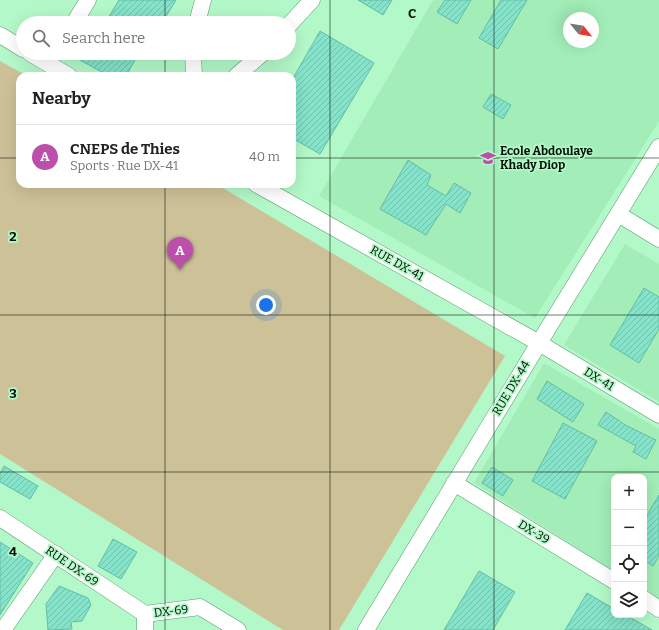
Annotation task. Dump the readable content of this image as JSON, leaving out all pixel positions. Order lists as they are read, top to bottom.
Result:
{
  "streets": {
    "street": [
      "RUE DX-41",
      "DX-41",
      "RUE DX-44",
      "DX-39",
      "RUE DX-69",
      "DX-69"
    ]
  },
  "crossings": [
    ["RUE DX-41", "DX-41"],
    ["RUE DX-41", "RUE DX-44"],
    ["DX-41", "RUE DX-44"],
    ["RUE DX-44", "DX-39"],
    ["RUE DX-69", "DX-69"]
  ],
  "places": {
    "school or university": ["Ecole Abdoulaye Khady Diop"]
  },
  "north": "bottom right",
  "page": {
    "search": "Search here",
    "heading": "Nearby",
    "list": [
      {
        "mark": "A",
        "name": "CNEPS de Thies",
        "note": "Sports · Rue DX-41",
        "value": "40 m"
      }
    ],
    "pins": "A",
    "map_buttons": ["+", "−"]
  },
  "grid": {
    "columns": ["C"],
    "rows": ["2", "3", "4"]
  }
}
